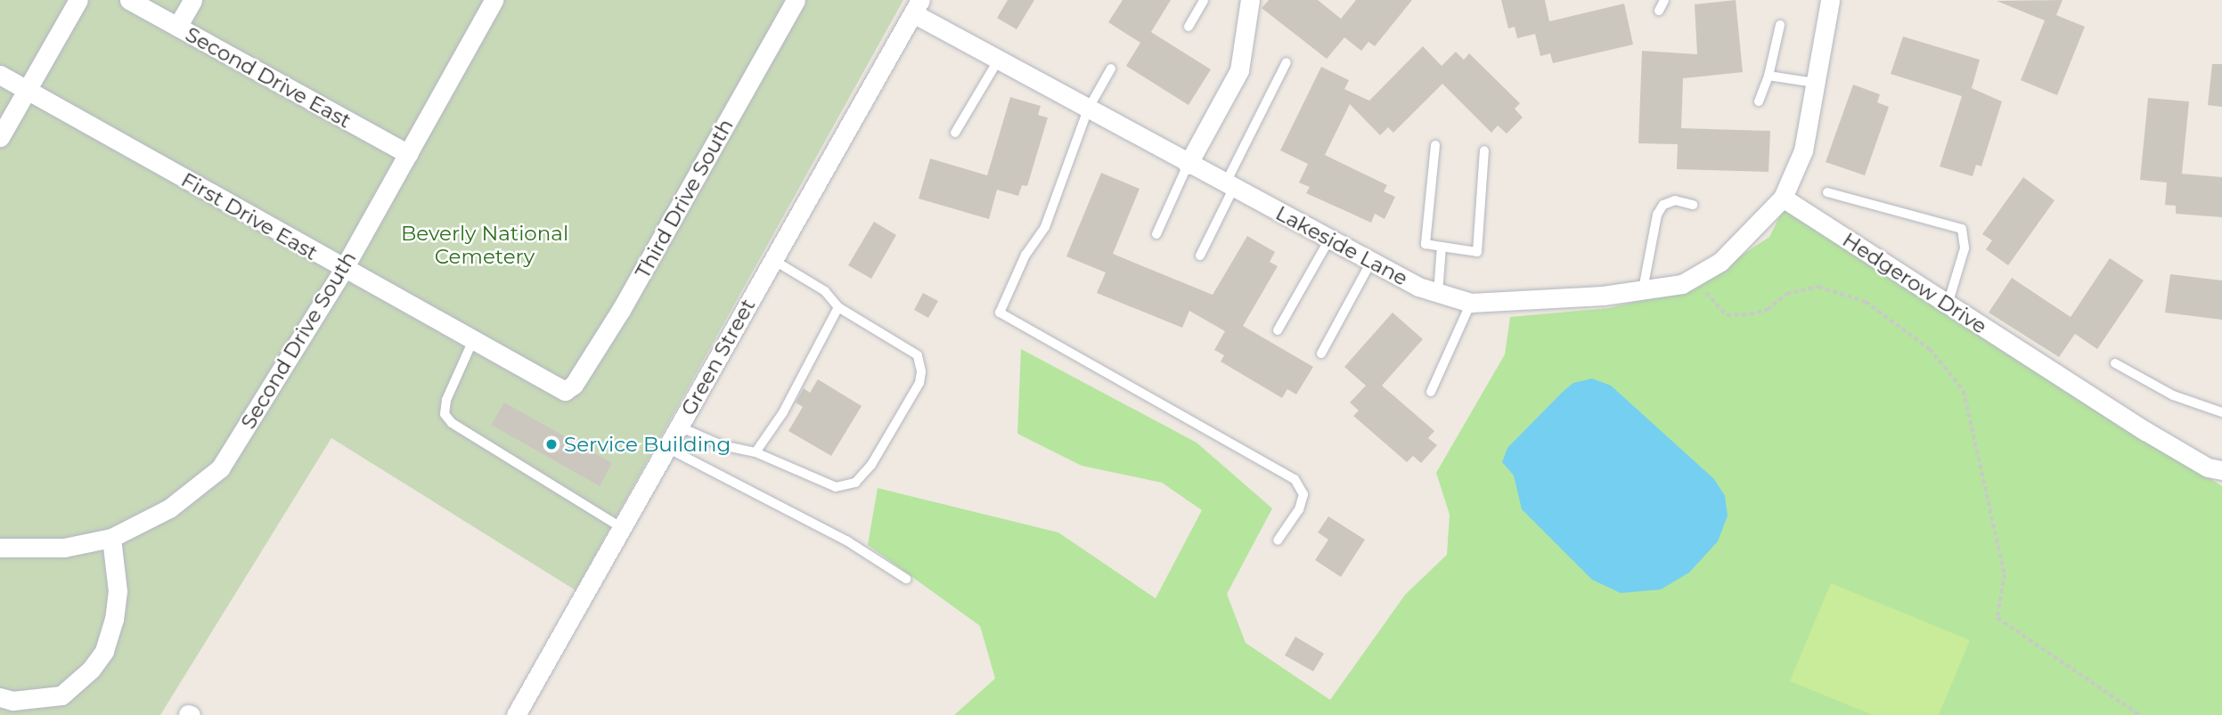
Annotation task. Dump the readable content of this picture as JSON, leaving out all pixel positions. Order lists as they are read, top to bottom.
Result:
{
  "streets": {
    "street": [
      "Second Drive East",
      "Third Drive South",
      "First Drive East",
      "Lakeside Lane",
      "Hedgerow Drive",
      "Second Drive South",
      "Green Street"
    ]
  },
  "crossings": [
    ["Second Drive East", "Second Drive South"],
    ["Third Drive South", "First Drive East"],
    ["First Drive East", "Second Drive South"],
    ["Lakeside Lane", "Hedgerow Drive"],
    ["Lakeside Lane", "Green Street"]
  ],
  "parks": ["Beverly National Cemetery"],
  "places": ["Service Building"]
}
